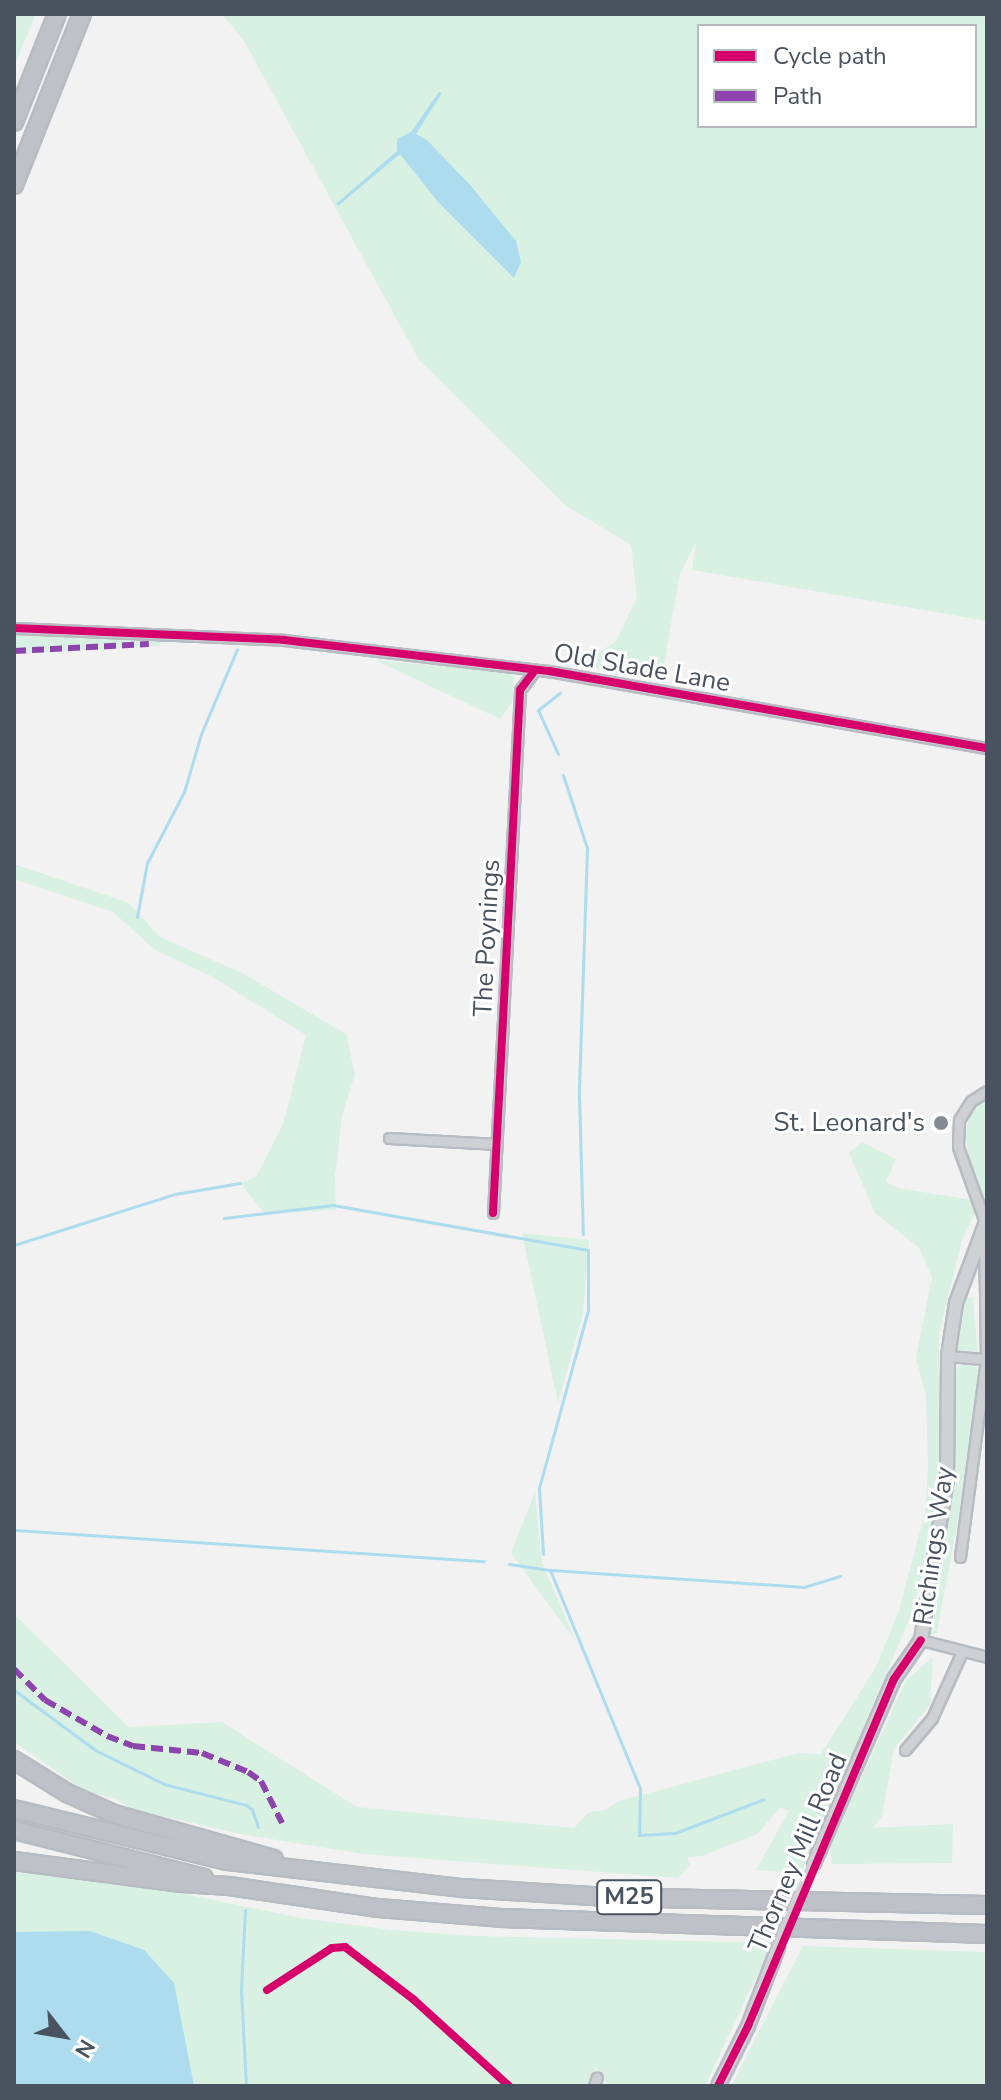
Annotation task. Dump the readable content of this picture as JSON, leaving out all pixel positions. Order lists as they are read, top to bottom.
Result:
{
  "streets": {
    "highway": ["M25"],
    "street": [
      "Old Slade Lane",
      "The Poynings",
      "Richings Way",
      "Thorney Mill Road"
    ]
  },
  "crossings": [
    ["Old Slade Lane", "The Poynings"],
    ["Richings Way", "Thorney Mill Road"]
  ],
  "places": ["St. Leonard's"],
  "legend": ["Cycle path", "Path"],
  "north": "bottom right"
}
